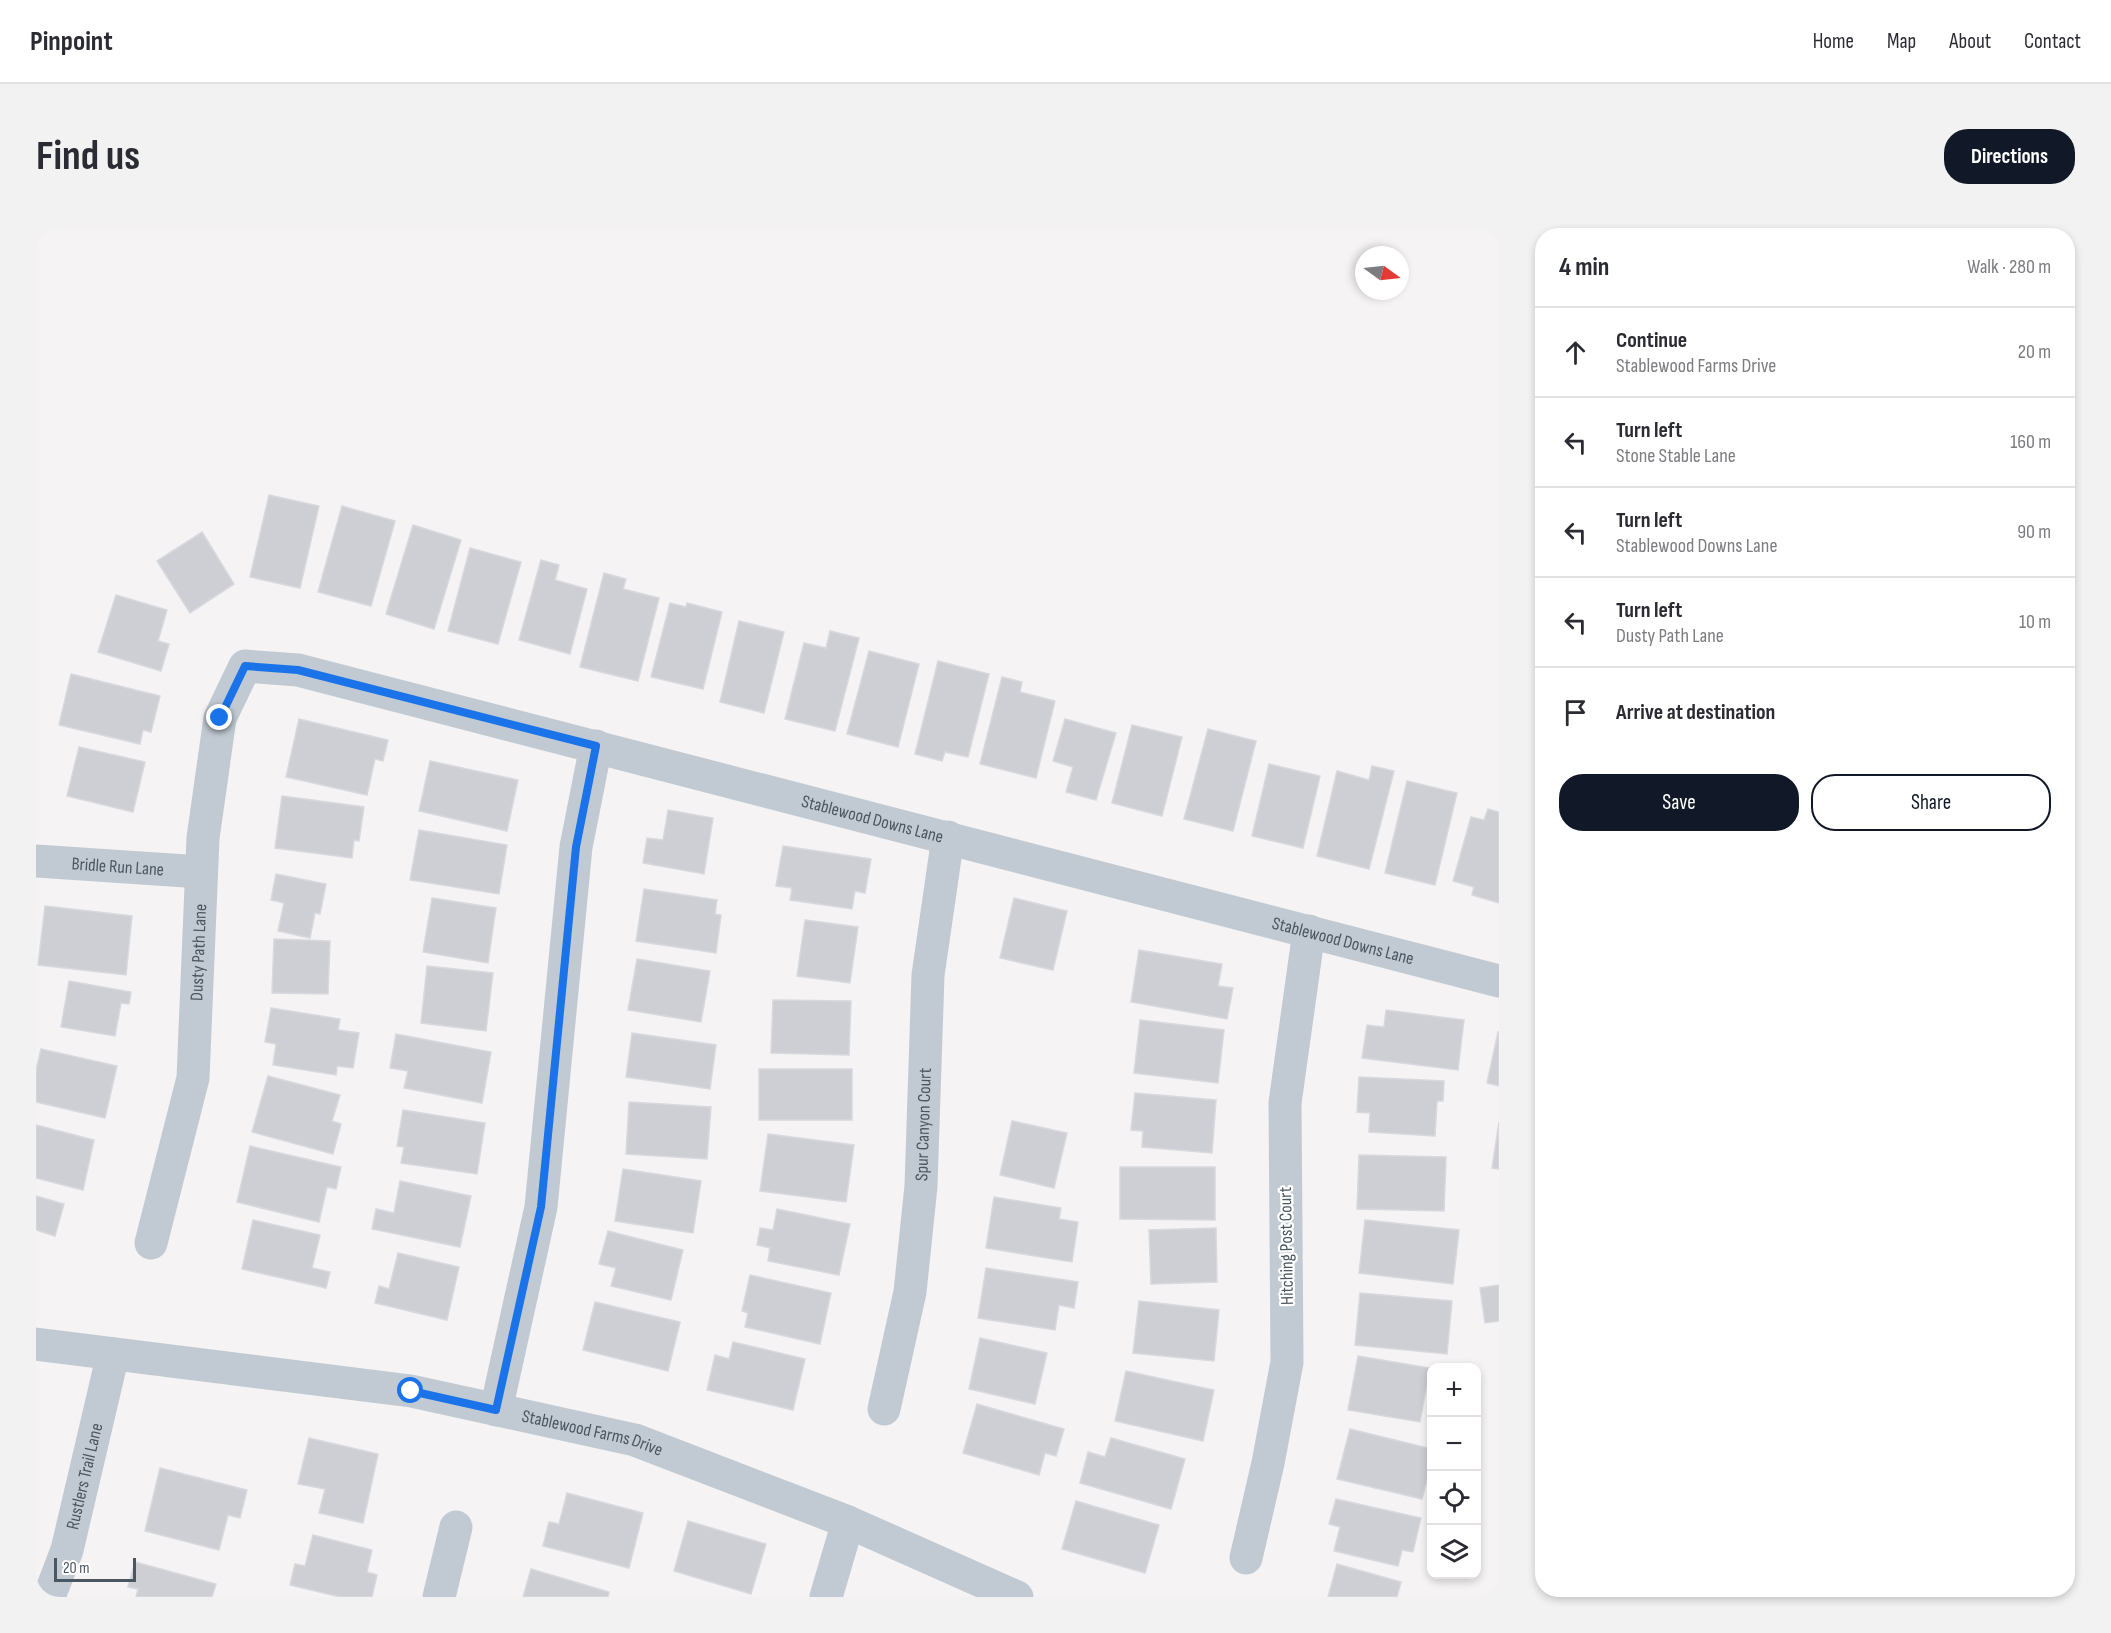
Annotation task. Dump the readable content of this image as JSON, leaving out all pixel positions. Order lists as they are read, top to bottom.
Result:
{
  "streets": {
    "street": [
      "Stablewood Downs Lane",
      "Bridle Run Lane",
      "Dusty Path Lane",
      "Spur Canyon Court",
      "Hitching Post Court",
      "Stablewood Farms Drive",
      "Rustlers Trail Lane"
    ]
  },
  "crossings": [
    ["Stablewood Downs Lane", "Dusty Path Lane"],
    ["Stablewood Downs Lane", "Spur Canyon Court"],
    ["Stablewood Downs Lane", "Hitching Post Court"],
    ["Bridle Run Lane", "Dusty Path Lane"],
    ["Stablewood Farms Drive", "Rustlers Trail Lane"]
  ],
  "scale_bar": "20 m",
  "north": "right",
  "page": {
    "header": "Pinpoint",
    "nav": [
      "Home",
      "Map",
      "About",
      "Contact"
    ],
    "buttons": [
      "Directions",
      ["Save", "Share"]
    ],
    "title": "Find us",
    "heading": ["4 min", "Walk · 280 m"],
    "list": [
      ["Continue", "Stablewood Farms Drive", "20 m"],
      ["Turn left", "Stone Stable Lane", "160 m"],
      ["Turn left", "Stablewood Downs Lane", "90 m"],
      ["Turn left", "Dusty Path Lane", "10 m"],
      "Arrive at destination"
    ],
    "map_buttons": ["+", "−"],
    "scale": "20 m"
  }
}
